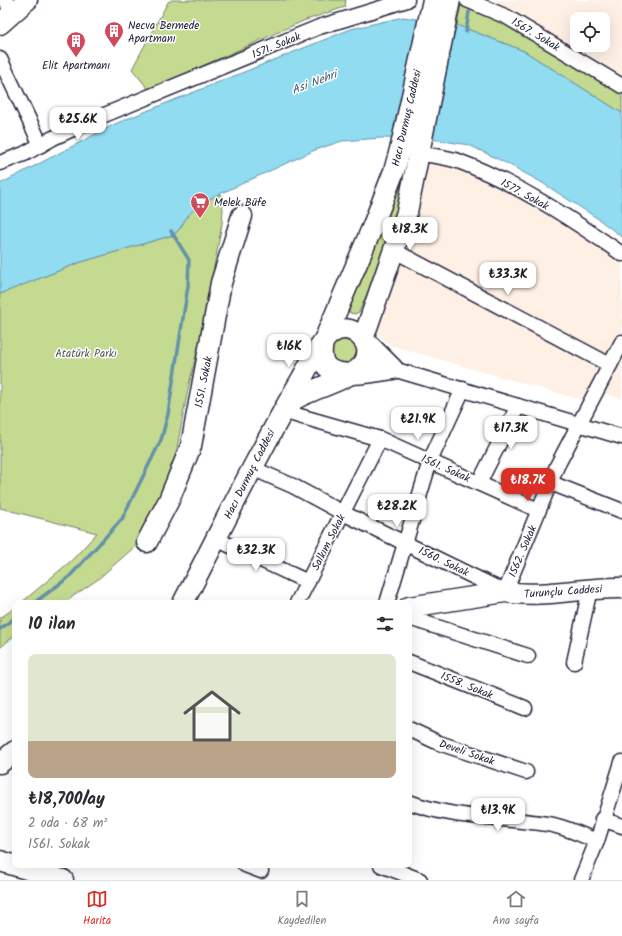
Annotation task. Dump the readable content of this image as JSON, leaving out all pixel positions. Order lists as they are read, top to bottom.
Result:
{
  "streets": {
    "main road": ["Hacı Durmuş Caddesi", "1551. Sokak", "Turunçlu Caddesi"],
    "street": [
      "1567. Sokak",
      "1571. Sokak",
      "1577. Sokak",
      "1561. Sokak",
      "Salkım Sokak",
      "1562. Sokak",
      "1560. Sokak",
      "1558. Sokak",
      "Develi Sokak"
    ]
  },
  "crossings": [
    ["1567. Sokak", "Hacı Durmuş Caddesi"],
    ["Hacı Durmuş Caddesi", "1577. Sokak"],
    ["Hacı Durmuş Caddesi", "1561. Sokak"],
    ["Hacı Durmuş Caddesi", "1560. Sokak"],
    ["1561. Sokak", "Salkım Sokak"],
    ["1561. Sokak", "1562. Sokak"],
    ["Salkım Sokak", "1560. Sokak"],
    ["1562. Sokak", "1560. Sokak"],
    ["1562. Sokak", "Turunçlu Caddesi"],
    ["1560. Sokak", "Turunçlu Caddesi"]
  ],
  "water": ["Asi Nehri"],
  "parks": ["Atatürk Parkı"],
  "places": {
    "building": ["Necva Bermede Apartmanı", "Elit Apartmanı"],
    "supermarket": ["Melek Büfe"]
  },
  "page": {
    "price": [
      "₺25.6K",
      "₺18.3K",
      "₺33.3K",
      "₺16K",
      "₺21.9K",
      "₺17.3K",
      "₺18.7K",
      "₺28.2K",
      "₺32.3K",
      "₺13.9K"
    ],
    "heading": "10 ilan",
    "list": [
      {
        "name": "₺18,700/ay",
        "note": "2 oda · 68 m² · 1561. Sokak"
      }
    ],
    "tabs": ["Harita", "Kaydedilen", "Ana sayfa"]
  }
}
